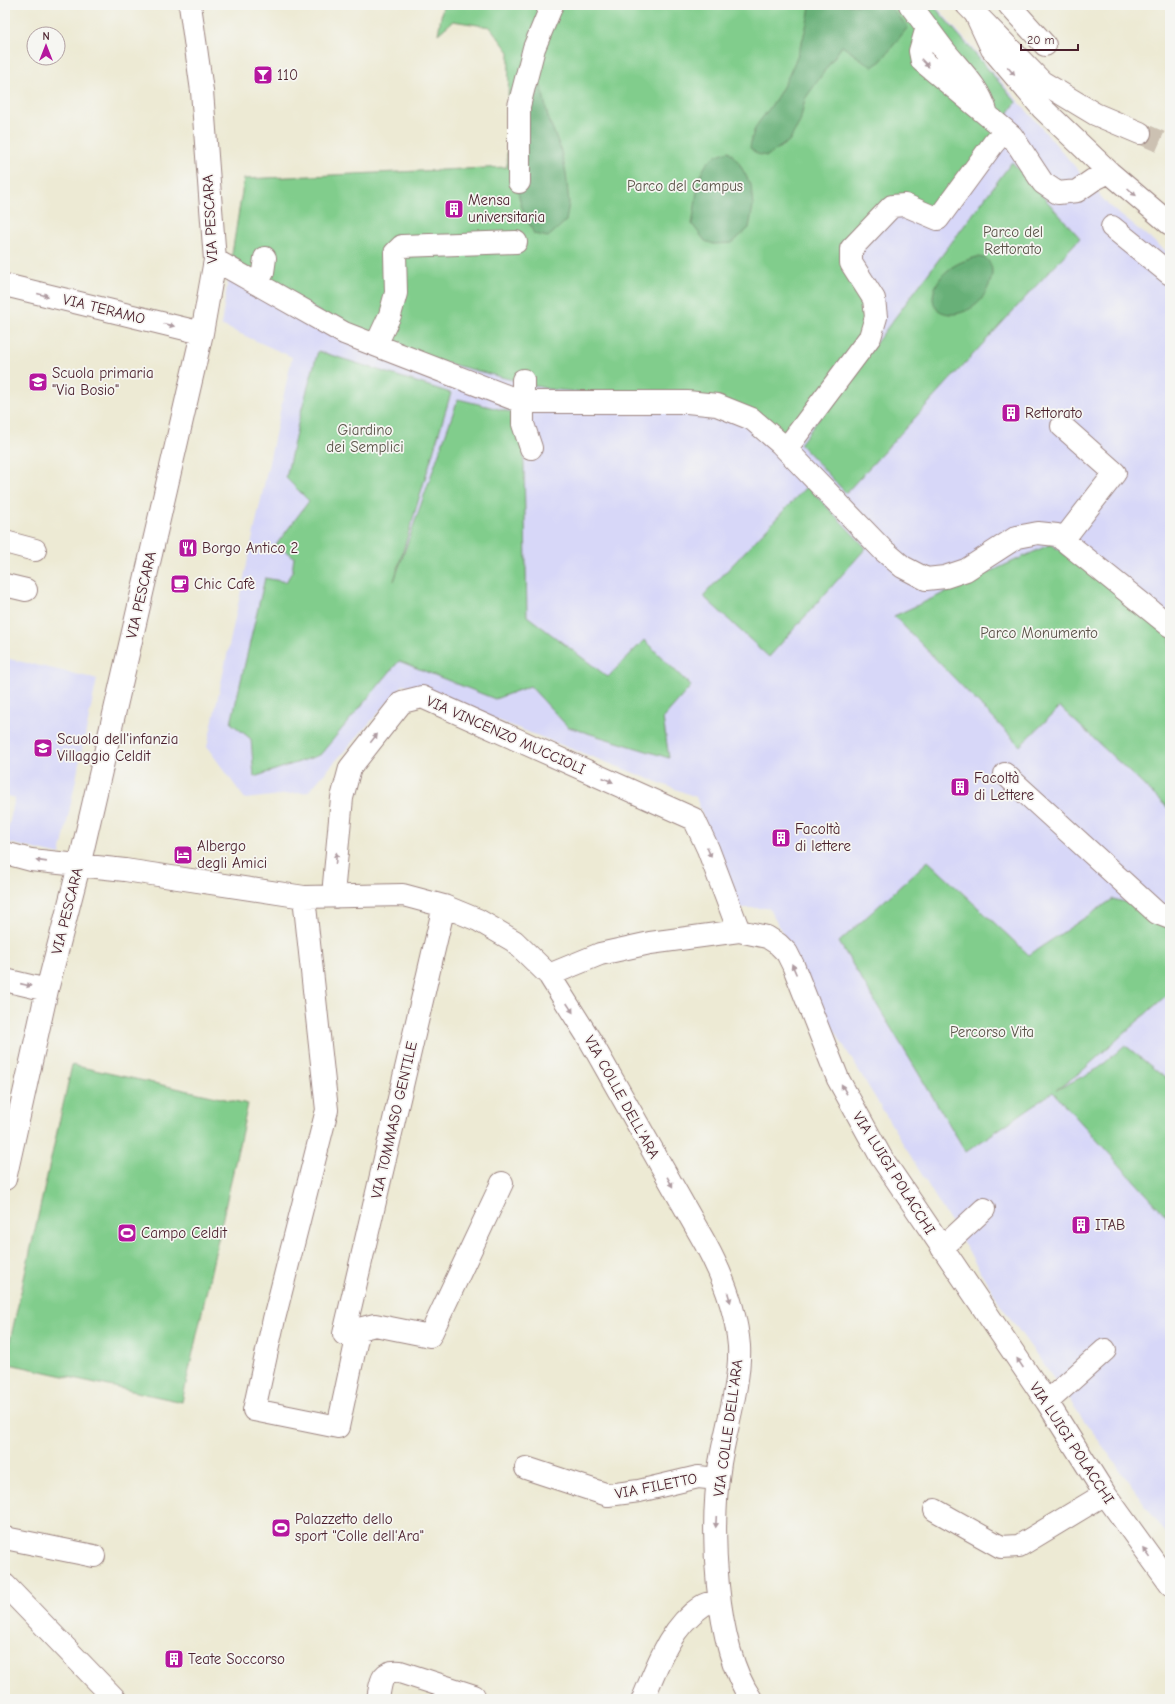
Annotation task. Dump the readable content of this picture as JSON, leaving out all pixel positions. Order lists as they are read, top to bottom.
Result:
{
  "streets": {
    "street": [
      "VIA PESCARA",
      "VIA TERAMO",
      "VIA VINCENZO MUCCIOLI",
      "VIA COLLE DELL'ARA",
      "VIA TOMMASO GENTILE",
      "VIA LUIGI POLACCHI",
      "VIA FILETTO"
    ]
  },
  "crossings": [
    ["VIA PESCARA", "VIA TERAMO"],
    ["VIA PESCARA", "VIA COLLE DELL'ARA"],
    ["VIA VINCENZO MUCCIOLI", "VIA COLLE DELL'ARA"],
    ["VIA VINCENZO MUCCIOLI", "VIA LUIGI POLACCHI"],
    ["VIA COLLE DELL'ARA", "VIA TOMMASO GENTILE"],
    ["VIA COLLE DELL'ARA", "VIA LUIGI POLACCHI"],
    ["VIA COLLE DELL'ARA", "VIA FILETTO"]
  ],
  "one_way": ["VIA TERAMO", "VIA COLLE DELL'ARA", "VIA LUIGI POLACCHI"],
  "parks": [
    "Parco del Campus",
    "Parco del Rettorato",
    "Giardino dei Semplici",
    "Parco Monumento",
    "Percorso Vita"
  ],
  "places": {
    "bar": ["110"],
    "building": [
      "Mensa universitaria",
      "Rettorato",
      "Facoltà di Lettere",
      "Facoltà di lettere",
      "ITAB",
      "Teate Soccorso"
    ],
    "school or university": ["Scuola primaria \"Via Bosio\"", "Scuola dell'infanzia Villaggio Celdit"],
    "restaurant": ["Borgo Antico 2"],
    "cafe": ["Chic Cafè"],
    "hotel": ["Albergo degli Amici"],
    "sports": ["Campo Celdit", "Palazzetto dello sport \"Colle dell'Ara\""]
  },
  "scale_bar": "20 m",
  "north": "top"
}
